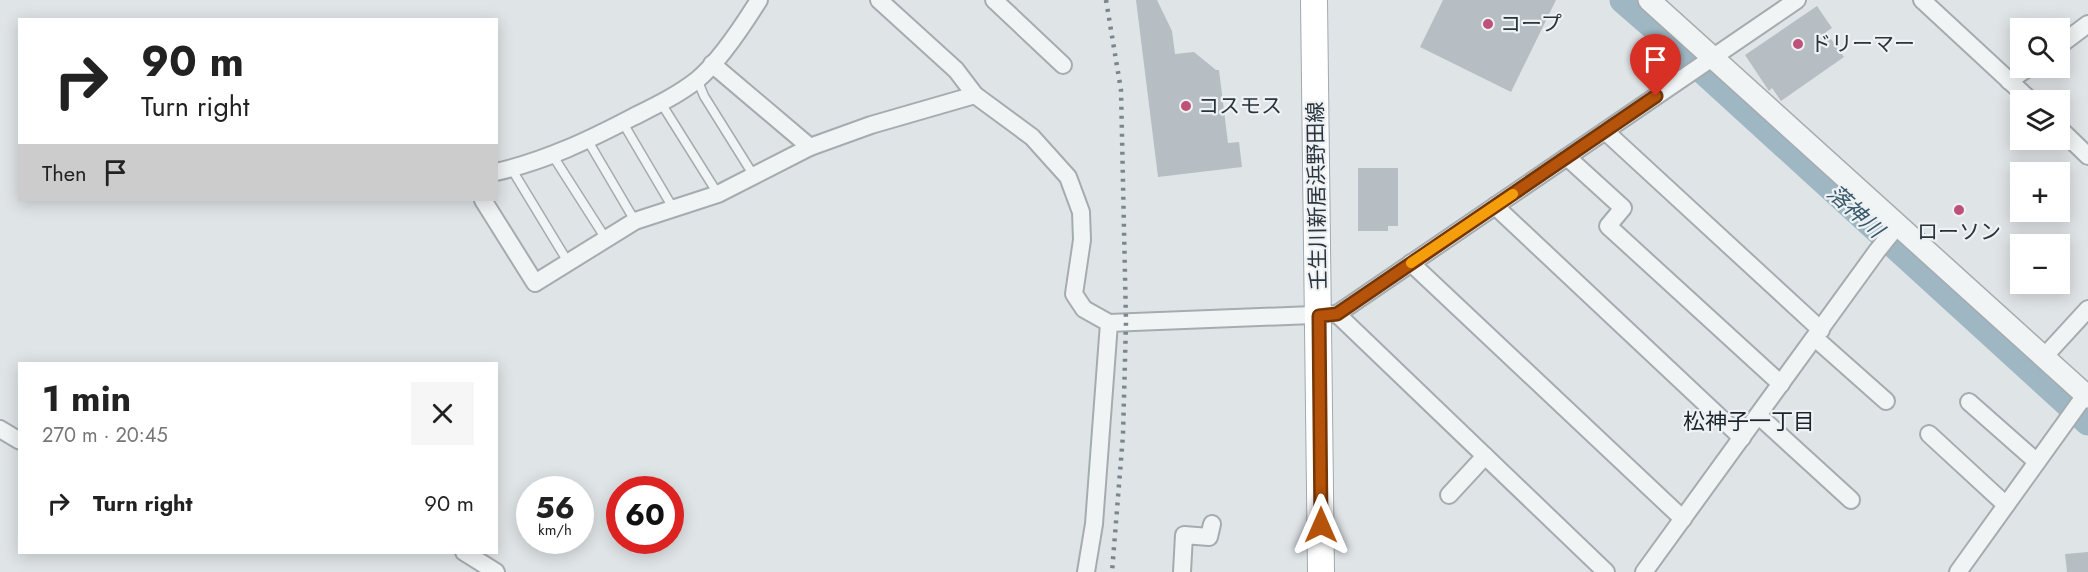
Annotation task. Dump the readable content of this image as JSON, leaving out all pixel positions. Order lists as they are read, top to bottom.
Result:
{
  "streets": {
    "main road": ["壬生川新居浜野田線"]
  },
  "districts": ["松神子一丁目"],
  "water": ["落神川"],
  "places": [
    "コープ",
    "ドリーマー",
    "コスモス",
    "ローソン"
  ],
  "page": {
    "map_buttons": ["+", "−"],
    "turn": ["90 m", "Turn right"],
    "then": "Then",
    "heading": ["1 min", "270 m · 20:45"],
    "list": [
      {
        "name": "Turn right",
        "value": "90 m"
      }
    ],
    "speed": "56 km/h",
    "limit": "60"
  }
}
